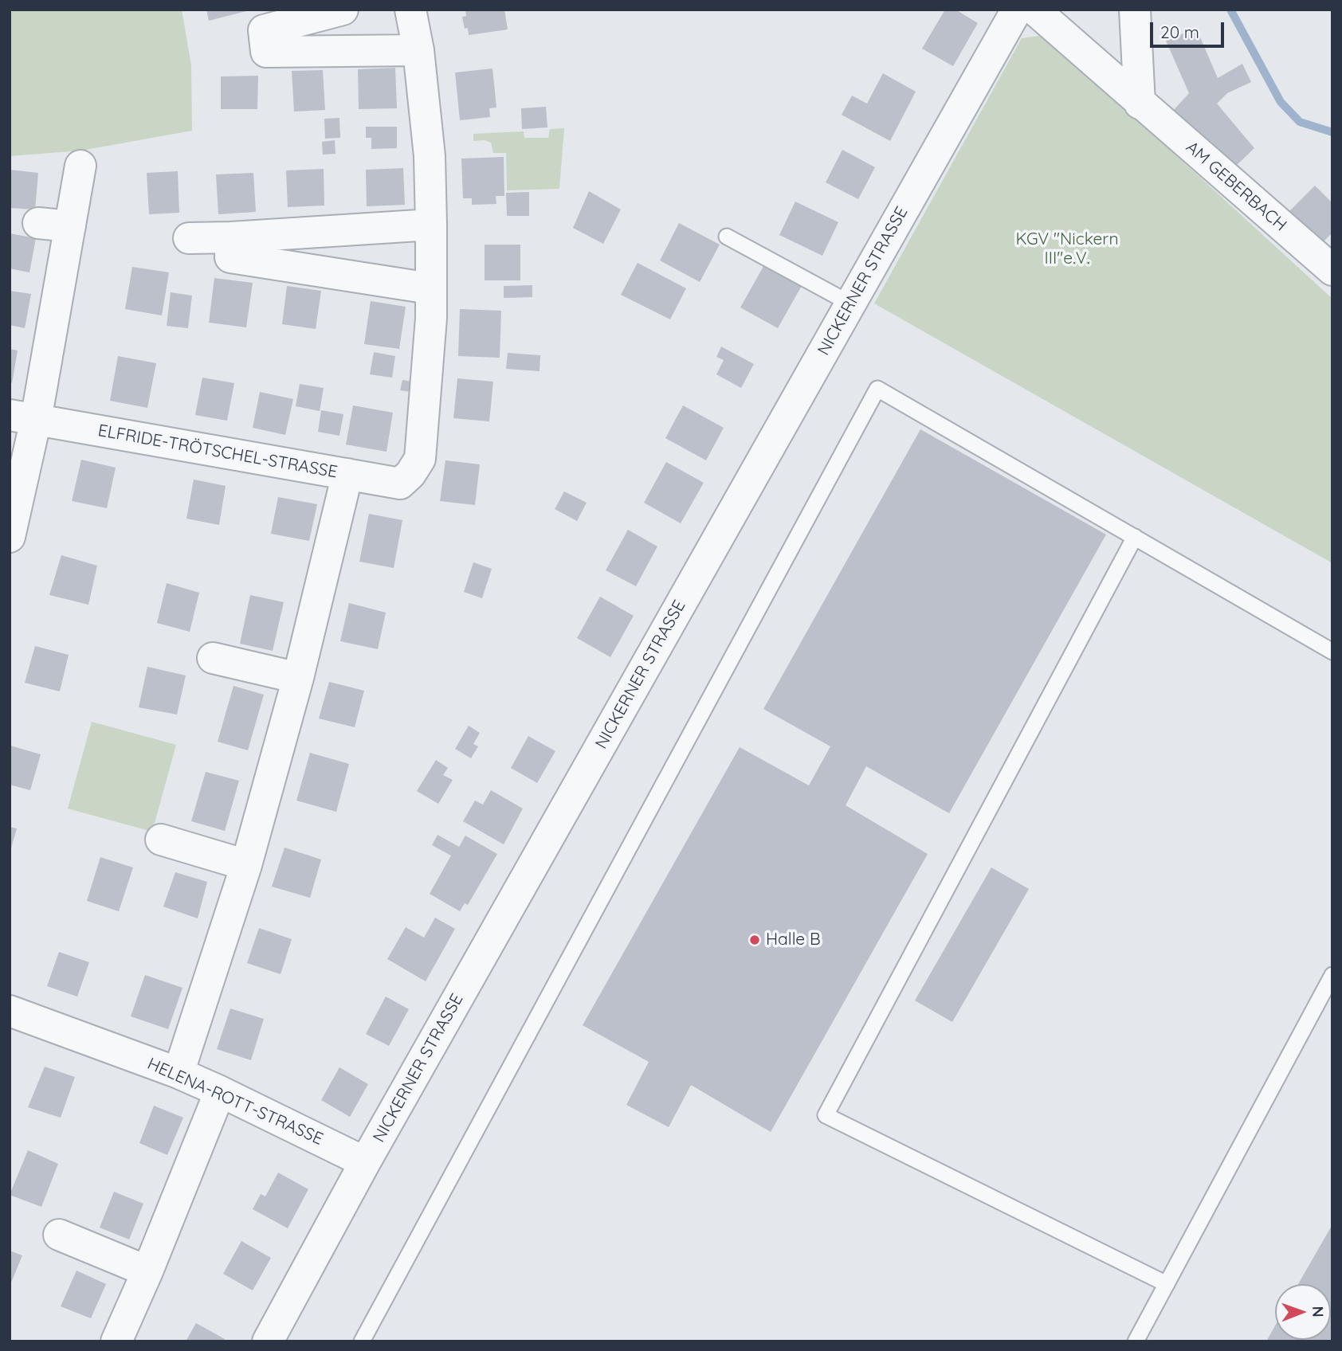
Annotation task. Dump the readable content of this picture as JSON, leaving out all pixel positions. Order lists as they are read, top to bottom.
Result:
{
  "streets": {
    "street": [
      "AM GEBERBACH",
      "NICKERNER STRASSE",
      "ELFRIDE-TRÖTSCHEL-STRASSE",
      "HELENA-ROTT-STRASSE"
    ]
  },
  "crossings": [
    ["NICKERNER STRASSE", "HELENA-ROTT-STRASSE"]
  ],
  "parks": ["KGV \"Nickern III\"e.V."],
  "places": ["Halle B"],
  "scale_bar": "20 m",
  "north": "right"
}
